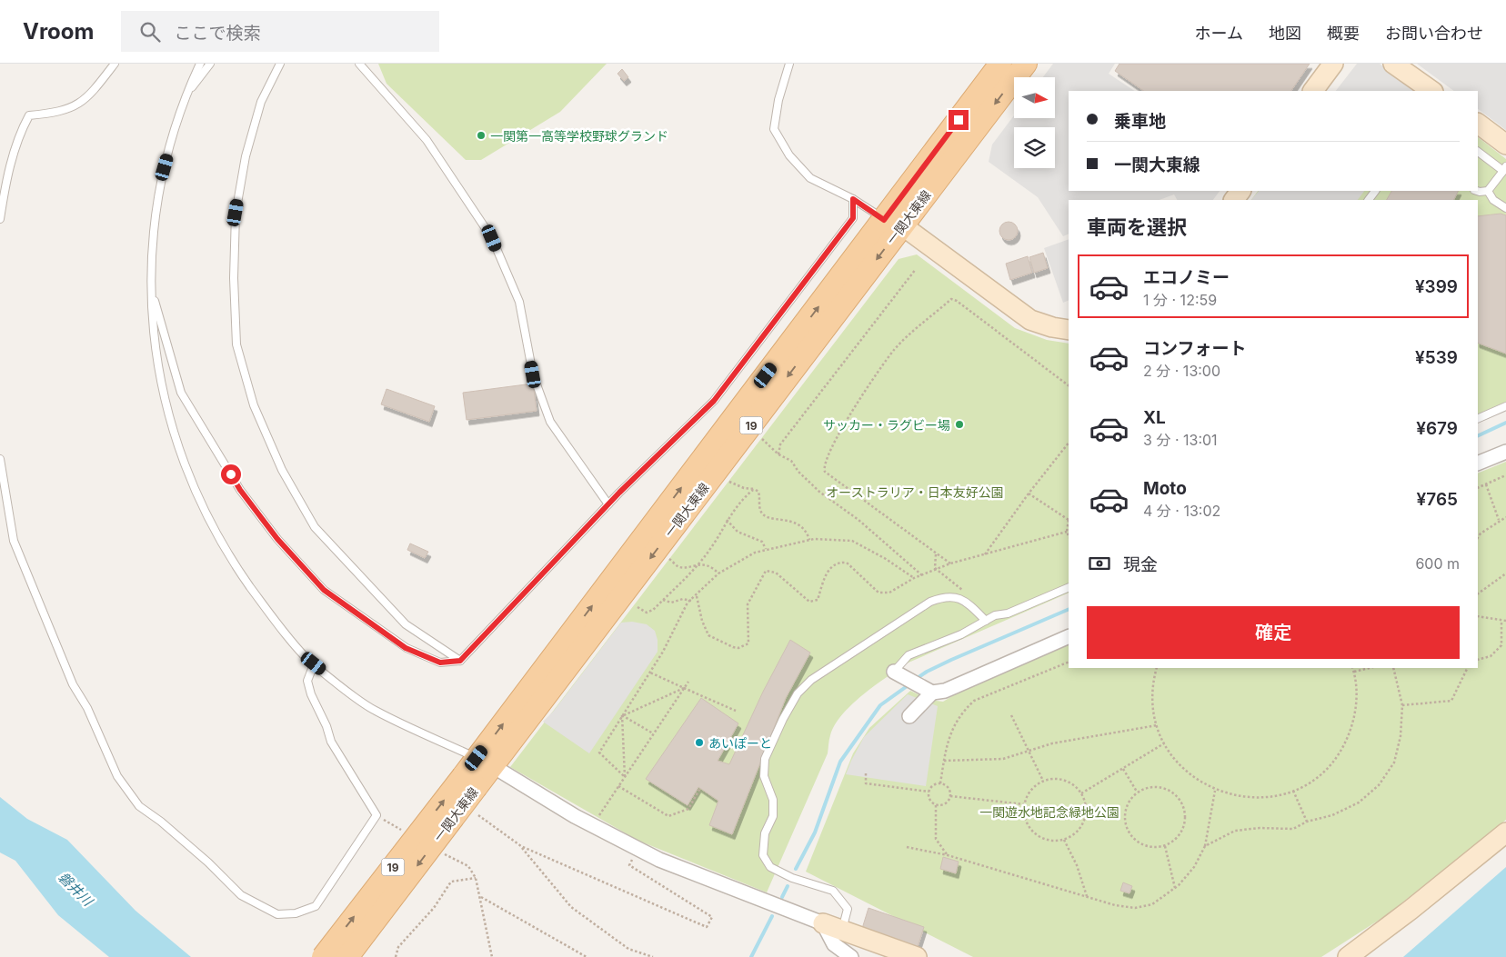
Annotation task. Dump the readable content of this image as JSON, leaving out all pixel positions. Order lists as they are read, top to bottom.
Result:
{
  "streets": {
    "main road": ["一関大東線", "19"]
  },
  "water": ["磐井川"],
  "parks": ["オーストラリア・日本友好公園", "一関遊水地記念緑地公園"],
  "places": ["一関第一高等学校野球グランド", "サッカー・ラグビー場", "あいぽーと"],
  "north": "right",
  "page": {
    "header": "Vroom",
    "search": "ここで検索",
    "nav": [
      "ホーム",
      "地図",
      "概要",
      "お問い合わせ"
    ],
    "banner": ["乗車地", "一関大東線"],
    "heading": "車両を選択",
    "list": [
      {
        "name": "エコノミー",
        "note": "1 分 · 12:59",
        "value": "¥399"
      },
      {
        "name": "コンフォート",
        "note": "2 分 · 13:00",
        "value": "¥539"
      },
      {
        "name": "XL",
        "note": "3 分 · 13:01",
        "value": "¥679"
      },
      {
        "name": "Moto",
        "note": "4 分 · 13:02",
        "value": "¥765"
      }
    ],
    "pay": ["現金", "600 m"],
    "buttons": "確定"
  }
}
